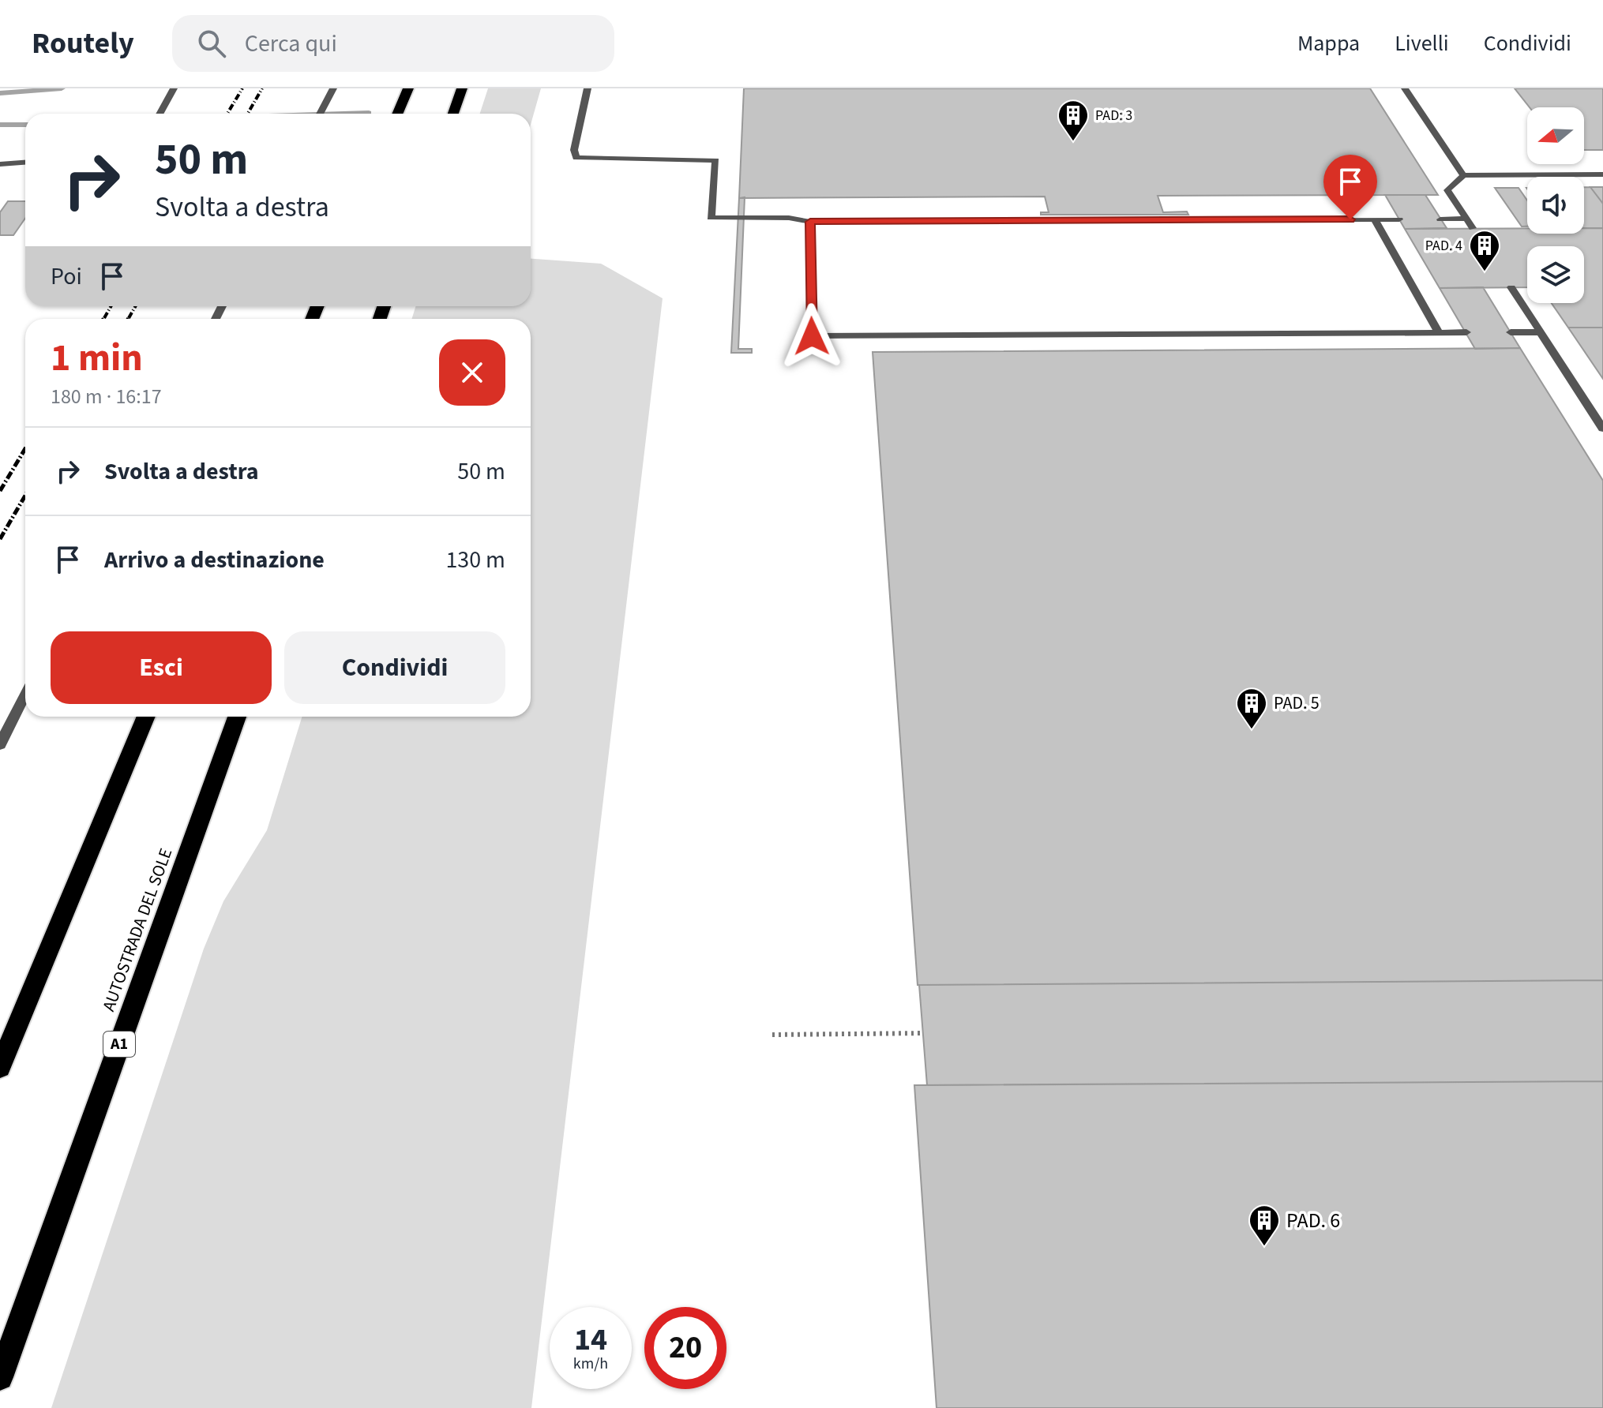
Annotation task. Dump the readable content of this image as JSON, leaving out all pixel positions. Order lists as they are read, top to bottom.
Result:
{
  "streets": {
    "highway": ["AUTOSTRADA DEL SOLE", "A1"]
  },
  "places": {
    "building": [
      "PAD: 3",
      "PAD. 4",
      "PAD. 5",
      "PAD. 6"
    ]
  },
  "north": "left",
  "page": {
    "header": "Routely",
    "search": "Cerca qui",
    "nav": ["Mappa", "Livelli", "Condividi"],
    "turn": ["50 m", "Svolta a destra"],
    "then": "Poi",
    "heading": ["1 min", "180 m · 16:17"],
    "list": [
      {
        "name": "Svolta a destra",
        "value": "50 m"
      },
      {
        "name": "Arrivo a destinazione",
        "value": "130 m"
      }
    ],
    "buttons": ["Esci", "Condividi"],
    "speed": "14 km/h",
    "limit": "20"
  }
}
